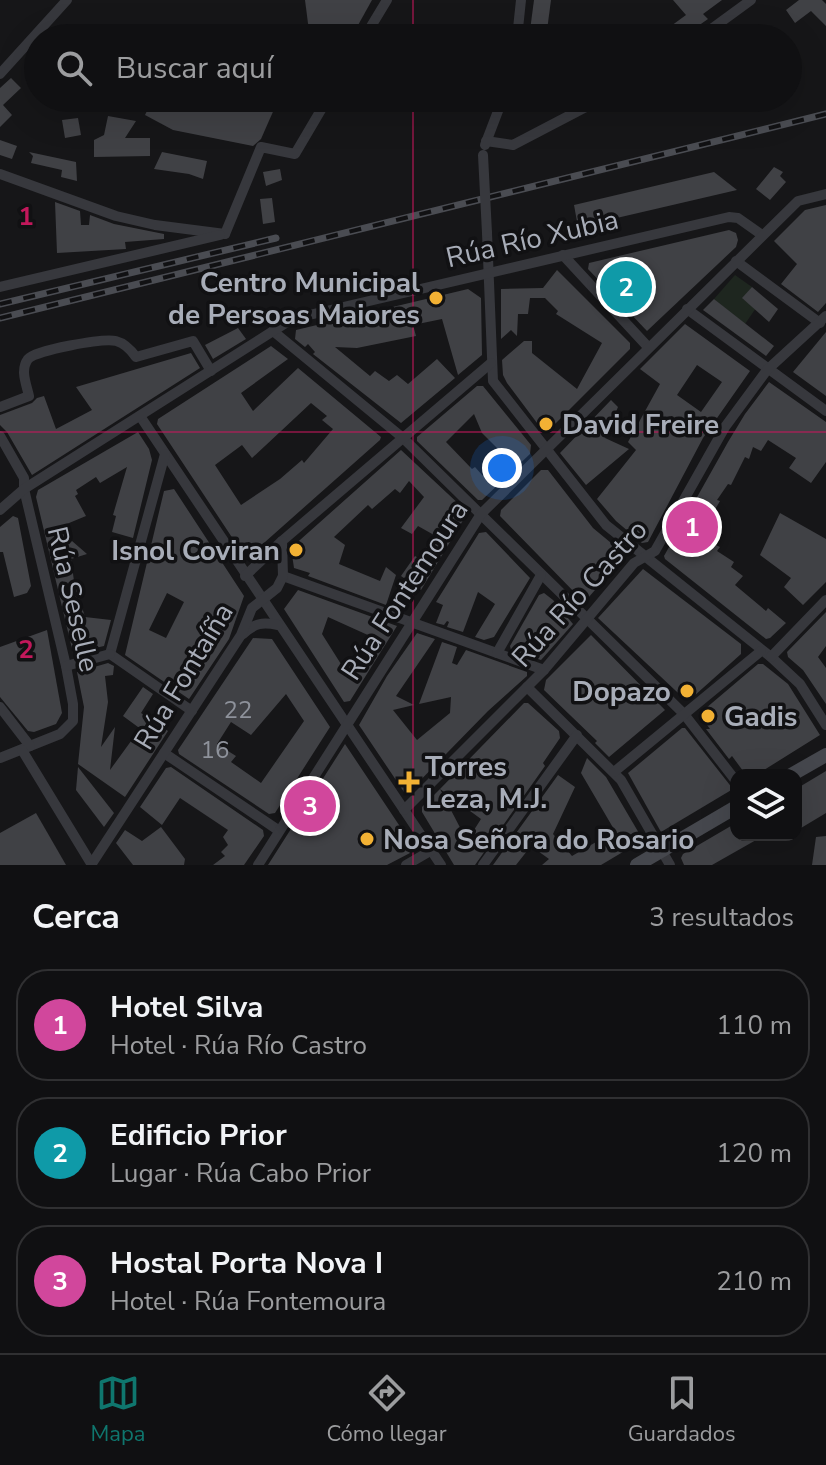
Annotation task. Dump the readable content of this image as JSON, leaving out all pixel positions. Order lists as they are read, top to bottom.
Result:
{
  "streets": {
    "street": [
      "Rúa Río Xubia",
      "Rúa Fontemoura",
      "Rúa Río Castro",
      "Rúa Seselle",
      "Rúa Fontaíña"
    ]
  },
  "crossings": [
    ["Rúa Río Xubia", "Rúa Fontemoura"],
    ["Rúa Río Xubia", "Rúa Seselle"]
  ],
  "places": {
    "other": [
      "Centro Municipal de Persoas Maiores",
      "David Freire",
      "Isnol Coviran",
      "Dopazo",
      "Gadis",
      "Nosa Señora do Rosario"
    ],
    "health": ["Torres Leza, M.J."]
  },
  "house_numbers": ["22", "16"],
  "page": {
    "search": "Buscar aquí",
    "pins": ["2", "1", "3"],
    "heading": ["Cerca", "3 resultados"],
    "list": [
      {
        "mark": "1",
        "name": "Hotel Silva",
        "note": "Hotel · Rúa Río Castro",
        "value": "110 m"
      },
      {
        "mark": "2",
        "name": "Edificio Prior",
        "note": "Lugar · Rúa Cabo Prior",
        "value": "120 m"
      },
      {
        "mark": "3",
        "name": "Hostal Porta Nova I",
        "note": "Hotel · Rúa Fontemoura",
        "value": "210 m"
      }
    ],
    "nav": ["Mapa", "Cómo llegar", "Guardados"]
  },
  "grid": {
    "rows": ["1", "2"]
  }
}
